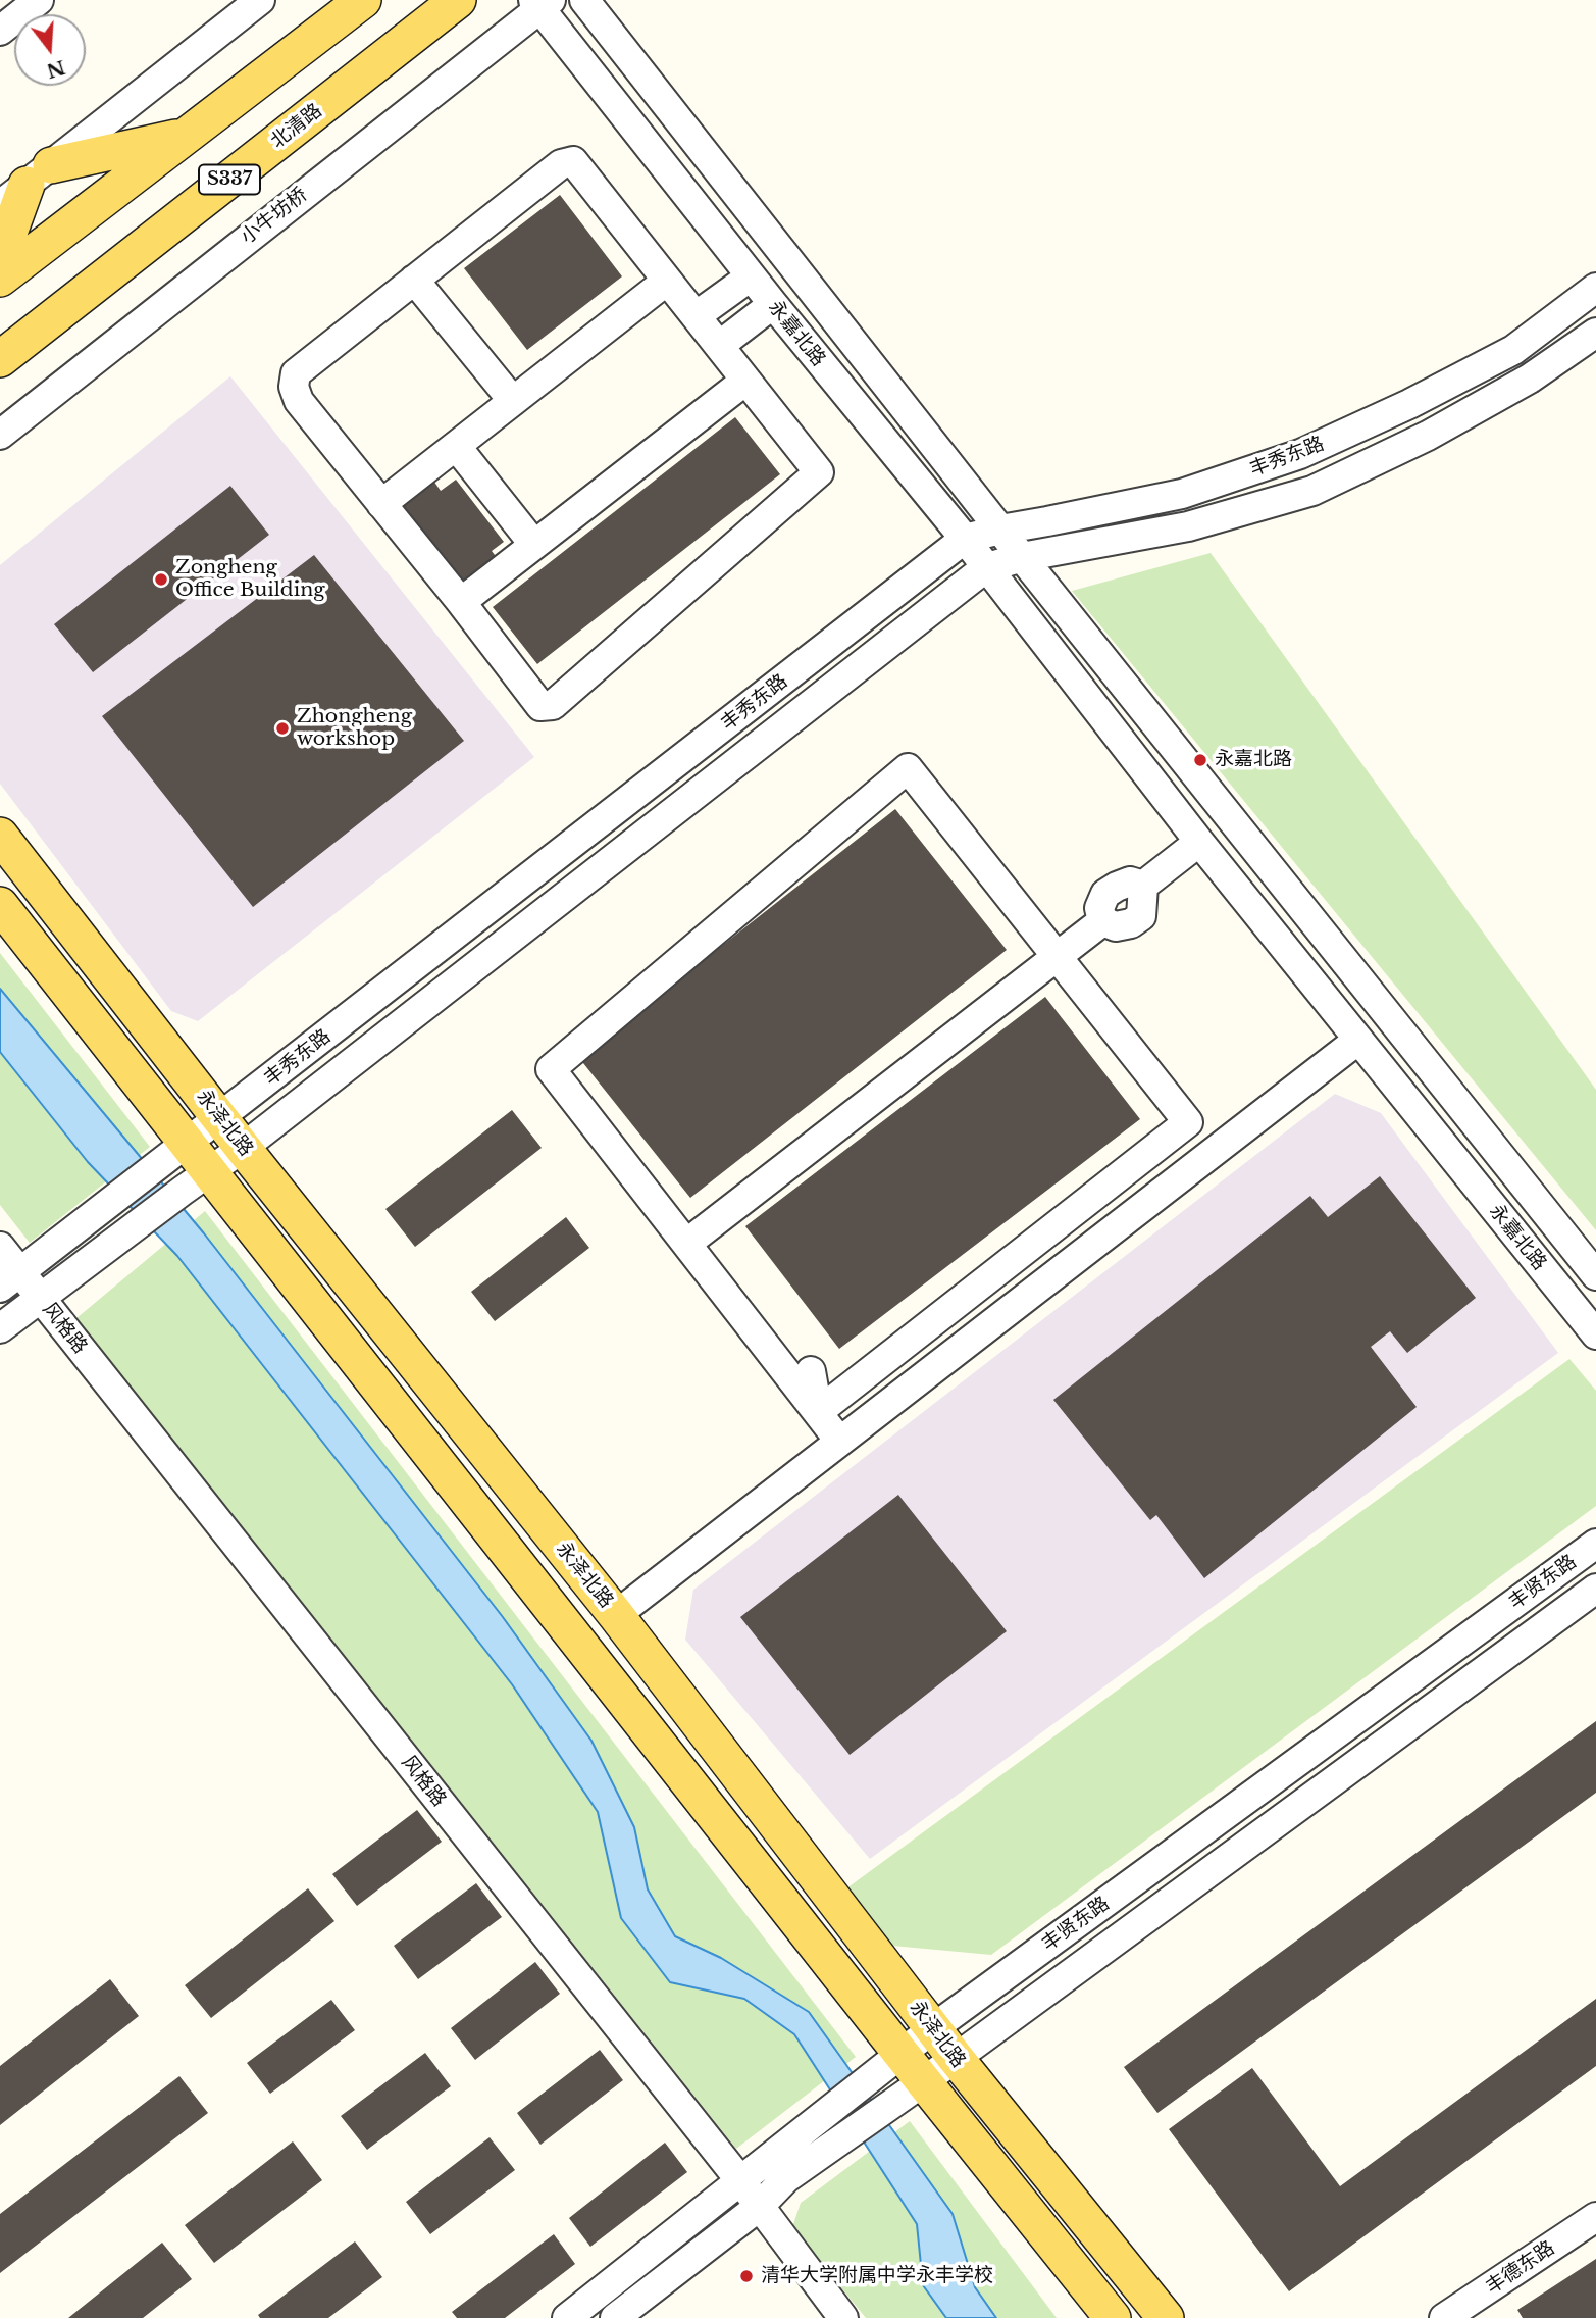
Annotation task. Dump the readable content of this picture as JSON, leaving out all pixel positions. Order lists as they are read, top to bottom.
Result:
{
  "streets": {
    "main road": ["北清路", "S337", "永泽北路"],
    "street": [
      "小牛坊桥",
      "永嘉北路",
      "丰秀东路",
      "风格路",
      "丰贤东路",
      "丰德东路"
    ]
  },
  "crossings": [
    ["小牛坊桥", "永嘉北路"],
    ["永嘉北路", "丰秀东路"],
    ["丰秀东路", "永泽北路"],
    ["丰秀东路", "风格路"],
    ["永泽北路", "丰贤东路"],
    ["风格路", "丰贤东路"]
  ],
  "places": [
    "Zongheng Office Building",
    "Zhongheng workshop",
    "永嘉北路",
    "清华大学附属中学永丰学校"
  ],
  "north": "bottom"
}
